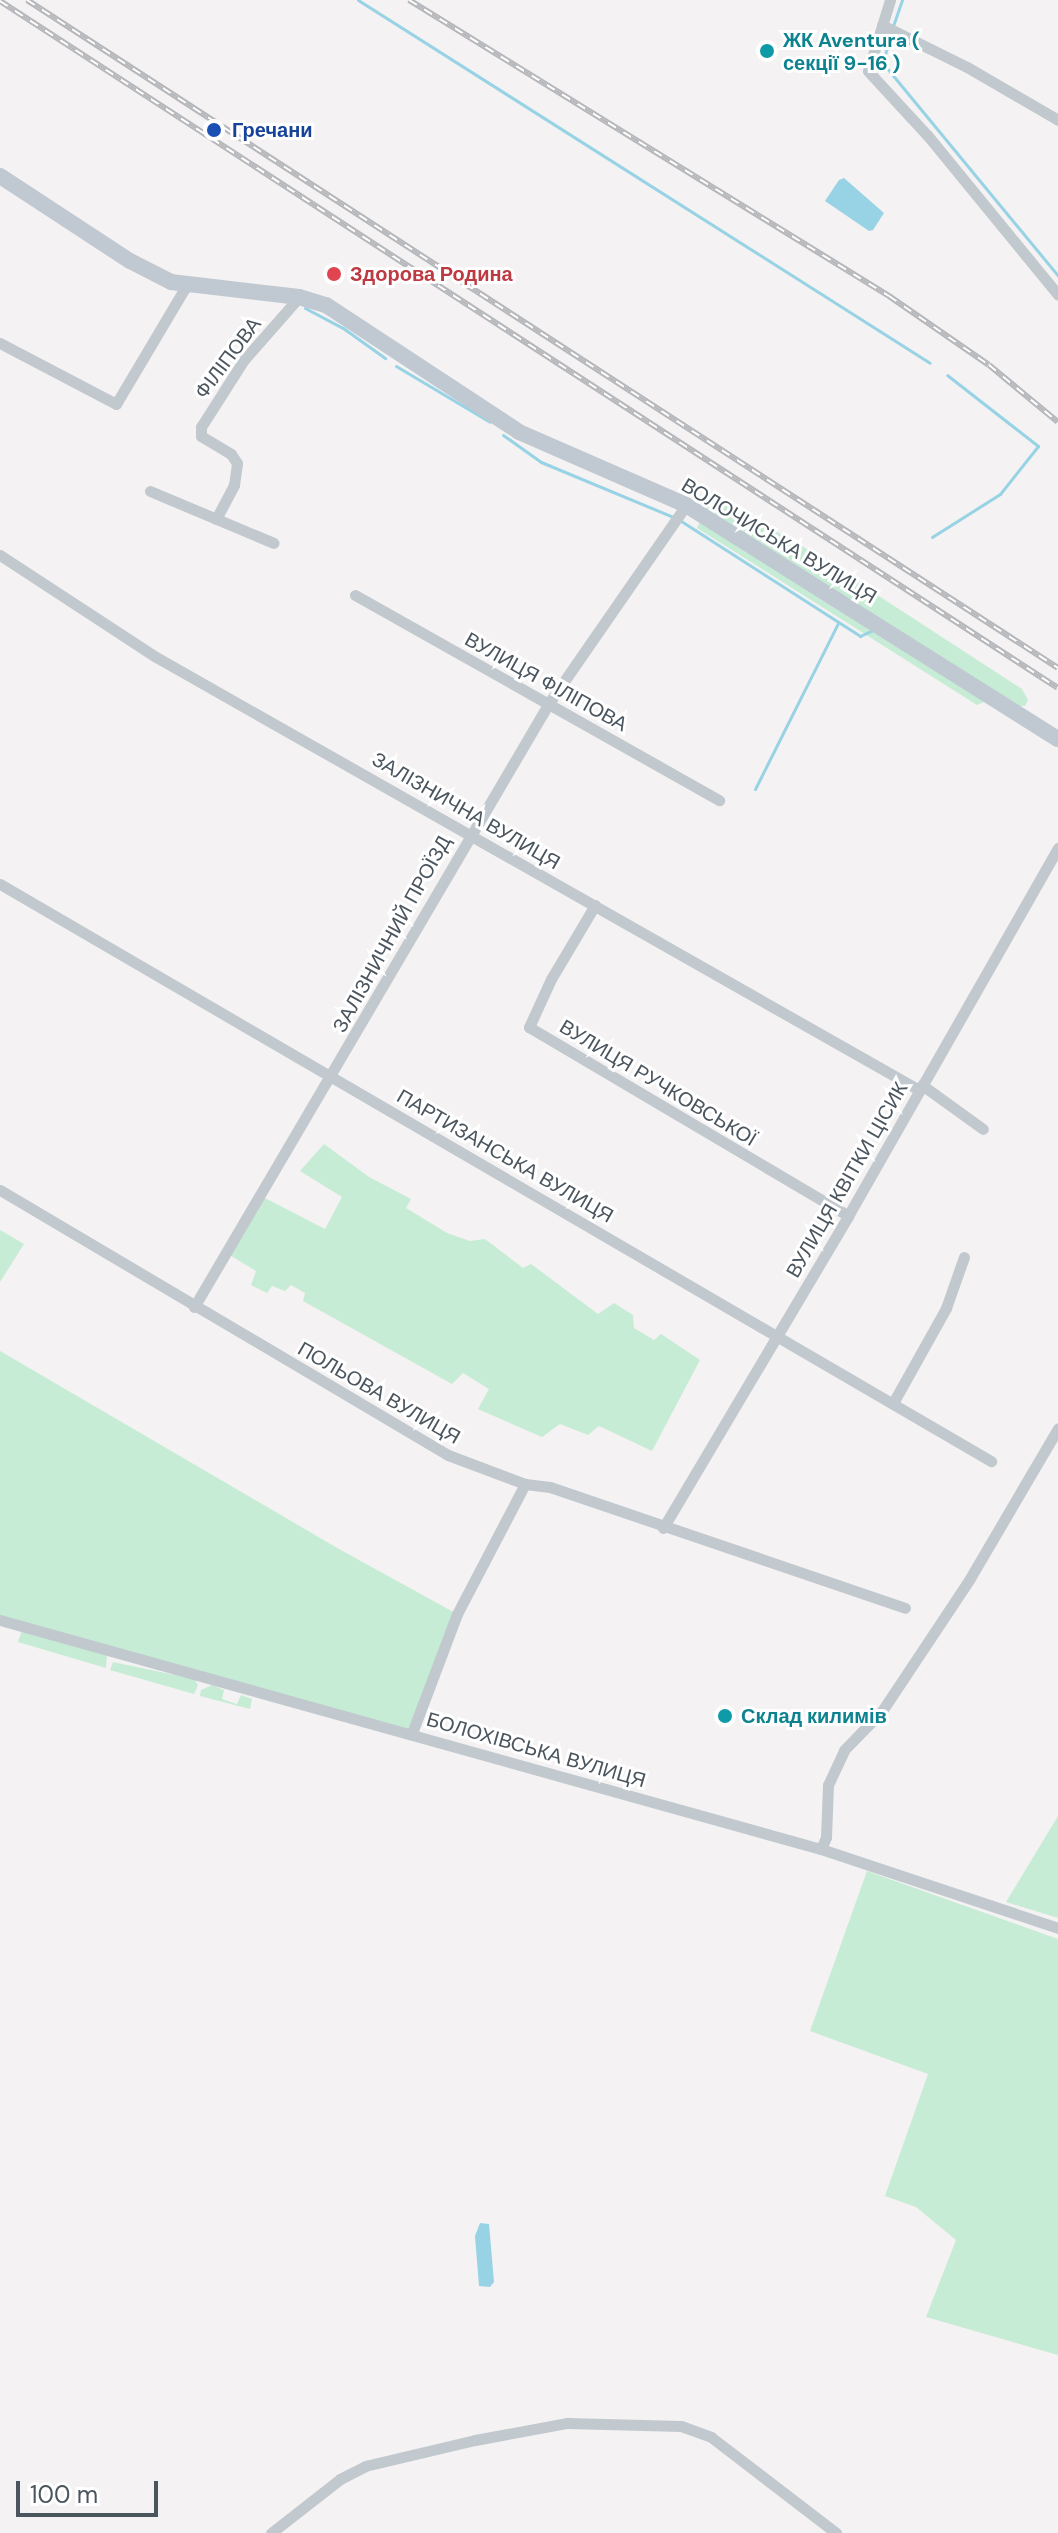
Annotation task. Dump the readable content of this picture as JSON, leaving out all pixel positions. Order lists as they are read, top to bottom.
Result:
{
  "streets": {
    "main road": ["ВОЛОЧИСЬКА ВУЛИЦЯ"],
    "street": [
      "ФІЛІПОВА",
      "ВУЛИЦЯ ФІЛІПОВА",
      "ЗАЛІЗНИЧНА ВУЛИЦЯ",
      "ЗАЛІЗНИЧНИЙ ПРОЇЗД",
      "ВУЛИЦЯ РУЧКОВСЬКОЇ",
      "ПАРТИЗАНСЬКА ВУЛИЦЯ",
      "ВУЛИЦЯ КВІТКИ ЦІСИК",
      "ПОЛЬОВА ВУЛИЦЯ",
      "БОЛОХІВСЬКА ВУЛИЦЯ"
    ]
  },
  "crossings": [
    ["ФІЛІПОВА", "ВОЛОЧИСЬКА ВУЛИЦЯ"],
    ["ВОЛОЧИСЬКА ВУЛИЦЯ", "ЗАЛІЗНИЧНИЙ ПРОЇЗД"],
    ["ВУЛИЦЯ ФІЛІПОВА", "ЗАЛІЗНИЧНИЙ ПРОЇЗД"],
    ["ЗАЛІЗНИЧНА ВУЛИЦЯ", "ЗАЛІЗНИЧНИЙ ПРОЇЗД"],
    ["ЗАЛІЗНИЧНА ВУЛИЦЯ", "ВУЛИЦЯ РУЧКОВСЬКОЇ"],
    ["ЗАЛІЗНИЧНА ВУЛИЦЯ", "ВУЛИЦЯ КВІТКИ ЦІСИК"],
    ["ЗАЛІЗНИЧНИЙ ПРОЇЗД", "ПАРТИЗАНСЬКА ВУЛИЦЯ"],
    ["ЗАЛІЗНИЧНИЙ ПРОЇЗД", "ПОЛЬОВА ВУЛИЦЯ"],
    ["ВУЛИЦЯ РУЧКОВСЬКОЇ", "ВУЛИЦЯ КВІТКИ ЦІСИК"],
    ["ПАРТИЗАНСЬКА ВУЛИЦЯ", "ВУЛИЦЯ КВІТКИ ЦІСИК"],
    ["ВУЛИЦЯ КВІТКИ ЦІСИК", "ПОЛЬОВА ВУЛИЦЯ"]
  ],
  "places": [
    "ЖК Aventura ( секції 9-16 )",
    "Гречани",
    "Здорова Родина",
    "Склад килимів"
  ],
  "scale_bar": "100 m"
}
